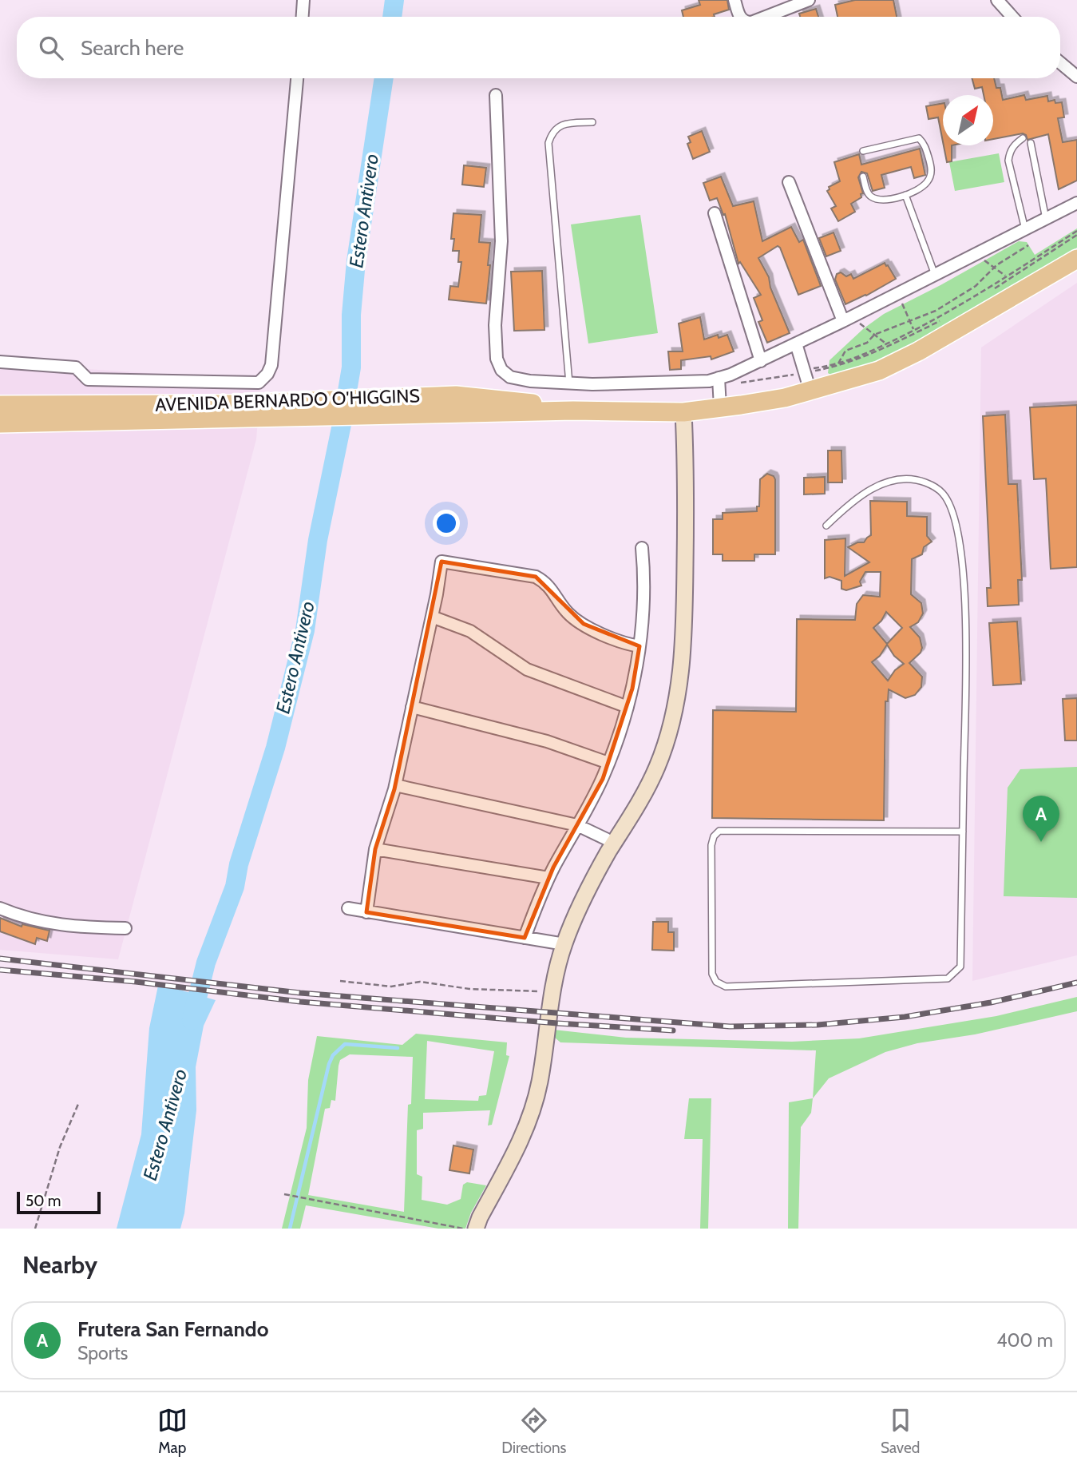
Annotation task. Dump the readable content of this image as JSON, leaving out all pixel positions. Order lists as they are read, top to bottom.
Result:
{
  "streets": {
    "main road": ["AVENIDA BERNARDO O'HIGGINS"]
  },
  "water": ["Estero Antivero"],
  "scale_bar": "50 m",
  "north": "top right",
  "page": {
    "search": "Search here",
    "pins": "A",
    "scale": "50 m",
    "heading": "Nearby",
    "list": [
      {
        "mark": "A",
        "name": "Frutera San Fernando",
        "note": "Sports",
        "value": "400 m"
      }
    ],
    "nav": ["Map", "Directions", "Saved"]
  }
}
